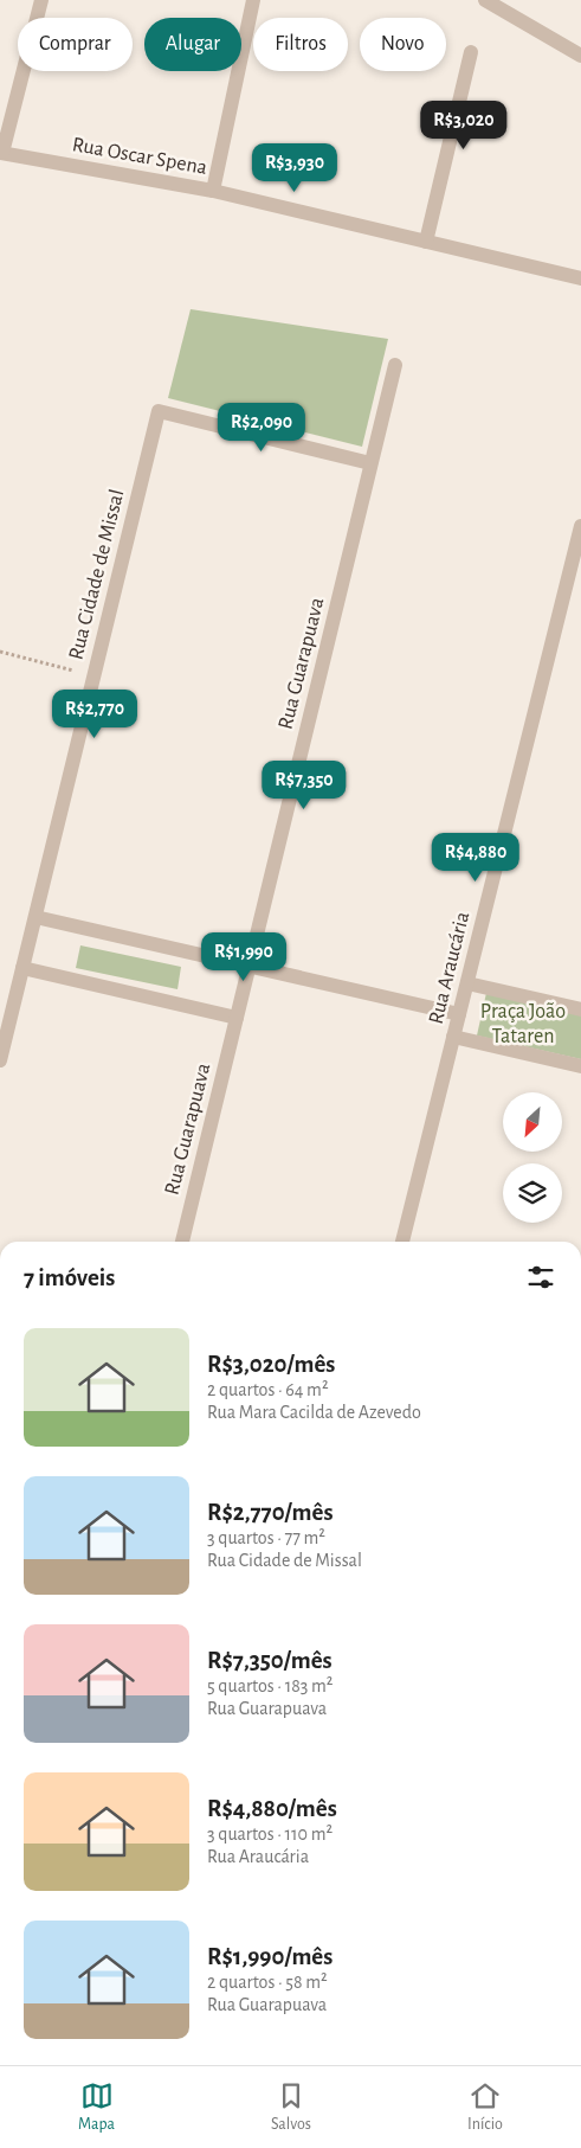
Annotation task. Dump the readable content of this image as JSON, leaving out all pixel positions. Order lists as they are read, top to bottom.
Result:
{
  "streets": {
    "street": [
      "Rua Oscar Spena",
      "Rua Cidade de Missal",
      "Rua Guarapuava",
      "Rua Araucária"
    ]
  },
  "crossings": [
    ["Rua Cidade de Missal", "Rua Guarapuava"]
  ],
  "parks": ["Praça João Tataren"],
  "north": "bottom left",
  "page": {
    "chip": [
      "Comprar",
      "Alugar",
      "Filtros",
      "Novo"
    ],
    "price": [
      "R$3,020",
      "R$3,930",
      "R$2,090",
      "R$2,770",
      "R$7,350",
      "R$4,880",
      "R$1,990"
    ],
    "heading": "7 imóveis",
    "list": [
      {
        "name": "R$3,020/mês",
        "note": "2 quartos · 64 m² · Rua Mara Cacilda de Azevedo"
      },
      {
        "name": "R$2,770/mês",
        "note": "3 quartos · 77 m² · Rua Cidade de Missal"
      },
      {
        "name": "R$7,350/mês",
        "note": "5 quartos · 183 m² · Rua Guarapuava"
      },
      {
        "name": "R$4,880/mês",
        "note": "3 quartos · 110 m² · Rua Araucária"
      },
      {
        "name": "R$1,990/mês",
        "note": "2 quartos · 58 m² · Rua Guarapuava"
      }
    ],
    "tabs": ["Mapa", "Salvos", "Início"]
  }
}
